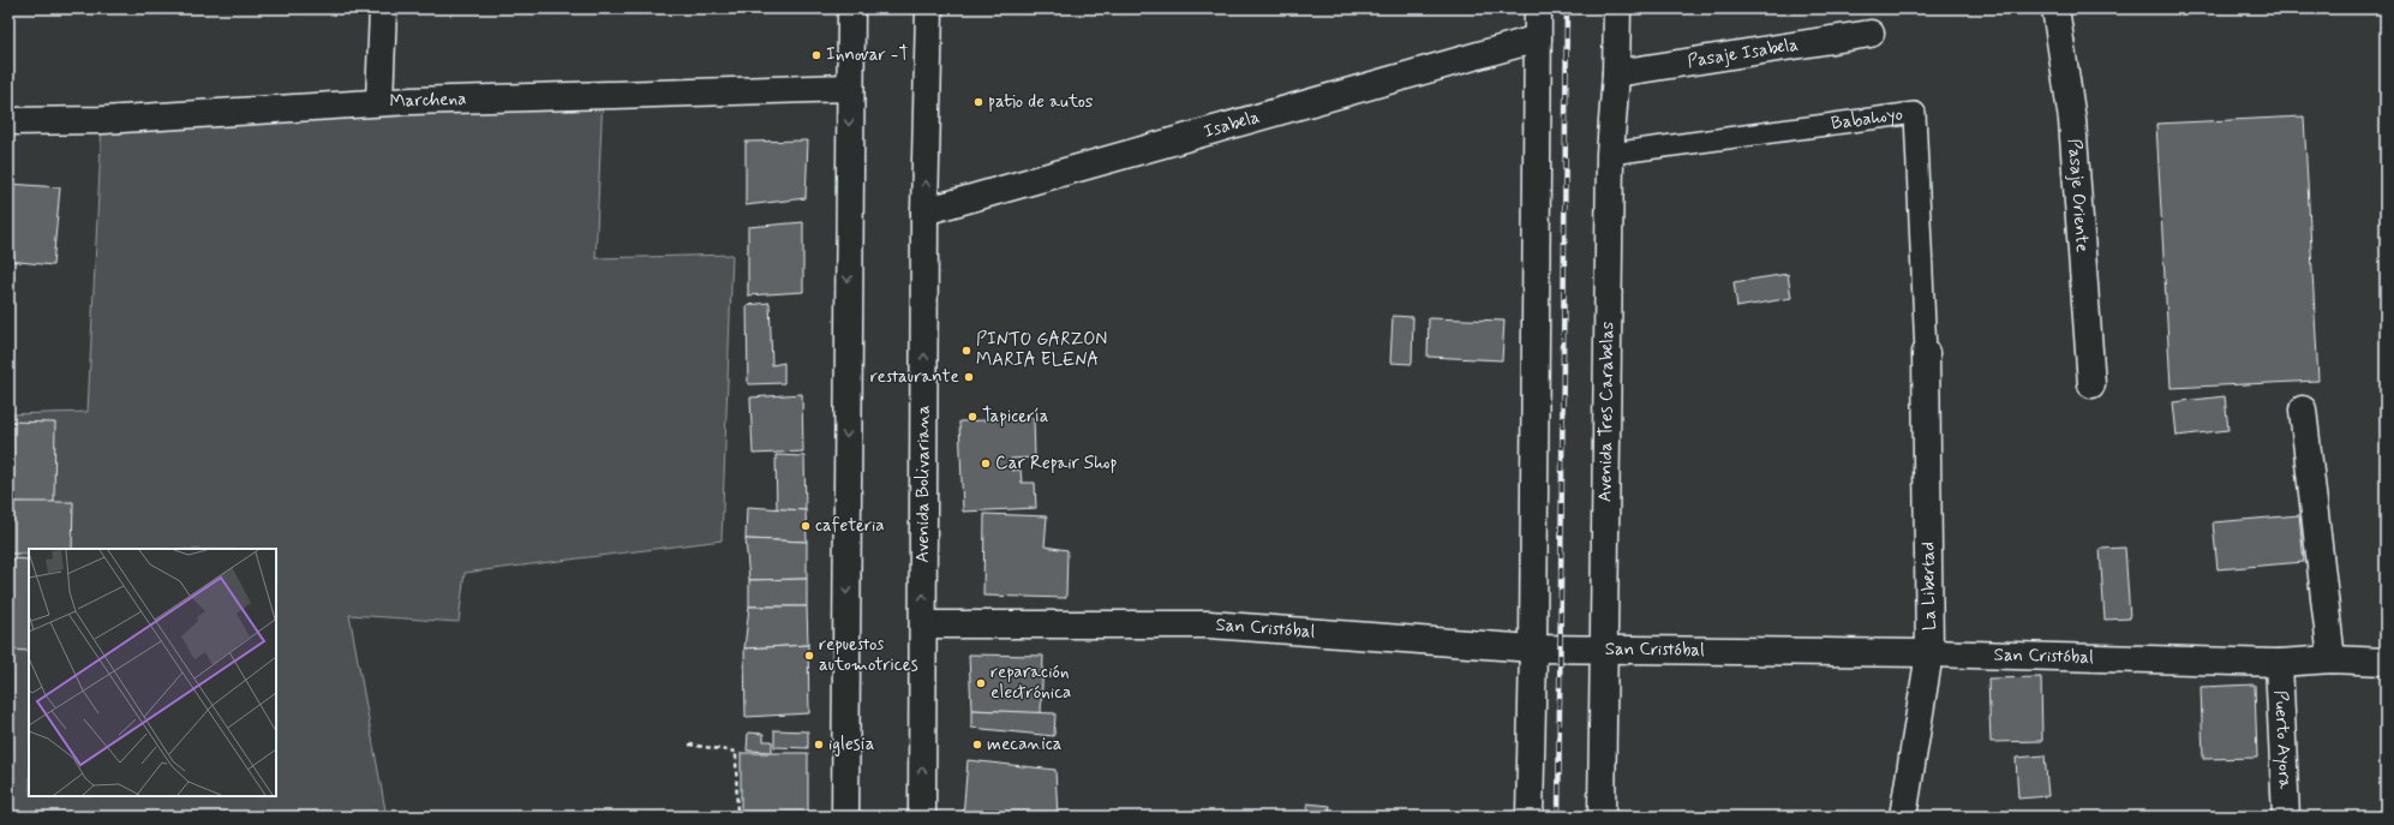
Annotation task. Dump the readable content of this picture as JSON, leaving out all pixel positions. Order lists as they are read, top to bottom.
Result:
{
  "streets": {
    "street": [
      "Pasaje Isabela",
      "Marchena",
      "Babahoyo",
      "Isabela",
      "Pasaje Oriente",
      "Avenida Tres Carabelas",
      "Avenida Bolivariana",
      "La Libertad",
      "San Cristóbal",
      "Puerto Ayora"
    ]
  },
  "crossings": [
    ["Pasaje Isabela", "Avenida Tres Carabelas"],
    ["Babahoyo", "Avenida Tres Carabelas"],
    ["Babahoyo", "La Libertad"],
    ["Isabela", "Avenida Bolivariana"],
    ["Avenida Tres Carabelas", "San Cristóbal"],
    ["Avenida Bolivariana", "San Cristóbal"],
    ["La Libertad", "San Cristóbal"],
    ["San Cristóbal", "Puerto Ayora"]
  ],
  "places": [
    "Innovar -T",
    "patio de autos",
    "PINTO GARZON MARIA ELENA",
    "restaurante",
    "Tapicería",
    "Car Repair Shop",
    "cafeteria",
    "repuestos automotrices",
    "reparación electrónica",
    "iglesia",
    "mecanica"
  ]
}
